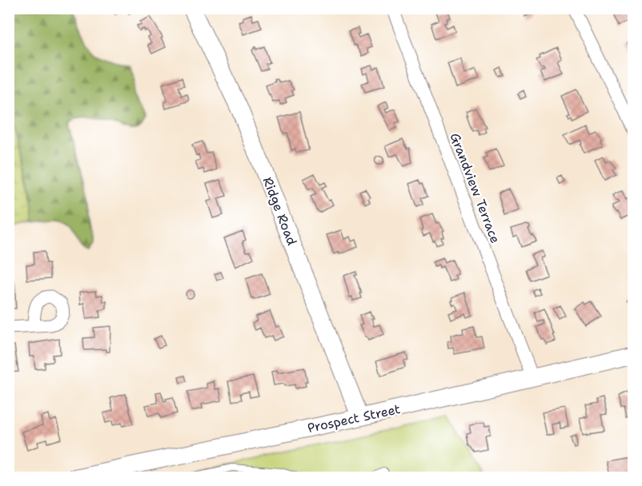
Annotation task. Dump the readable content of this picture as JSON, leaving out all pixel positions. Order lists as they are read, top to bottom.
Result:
{
  "streets": {
    "main road": ["Ridge Road", "Prospect Street"],
    "street": ["Grandview Terrace"]
  },
  "crossings": [
    ["Grandview Terrace", "Prospect Street"],
    ["Ridge Road", "Prospect Street"]
  ]
}
